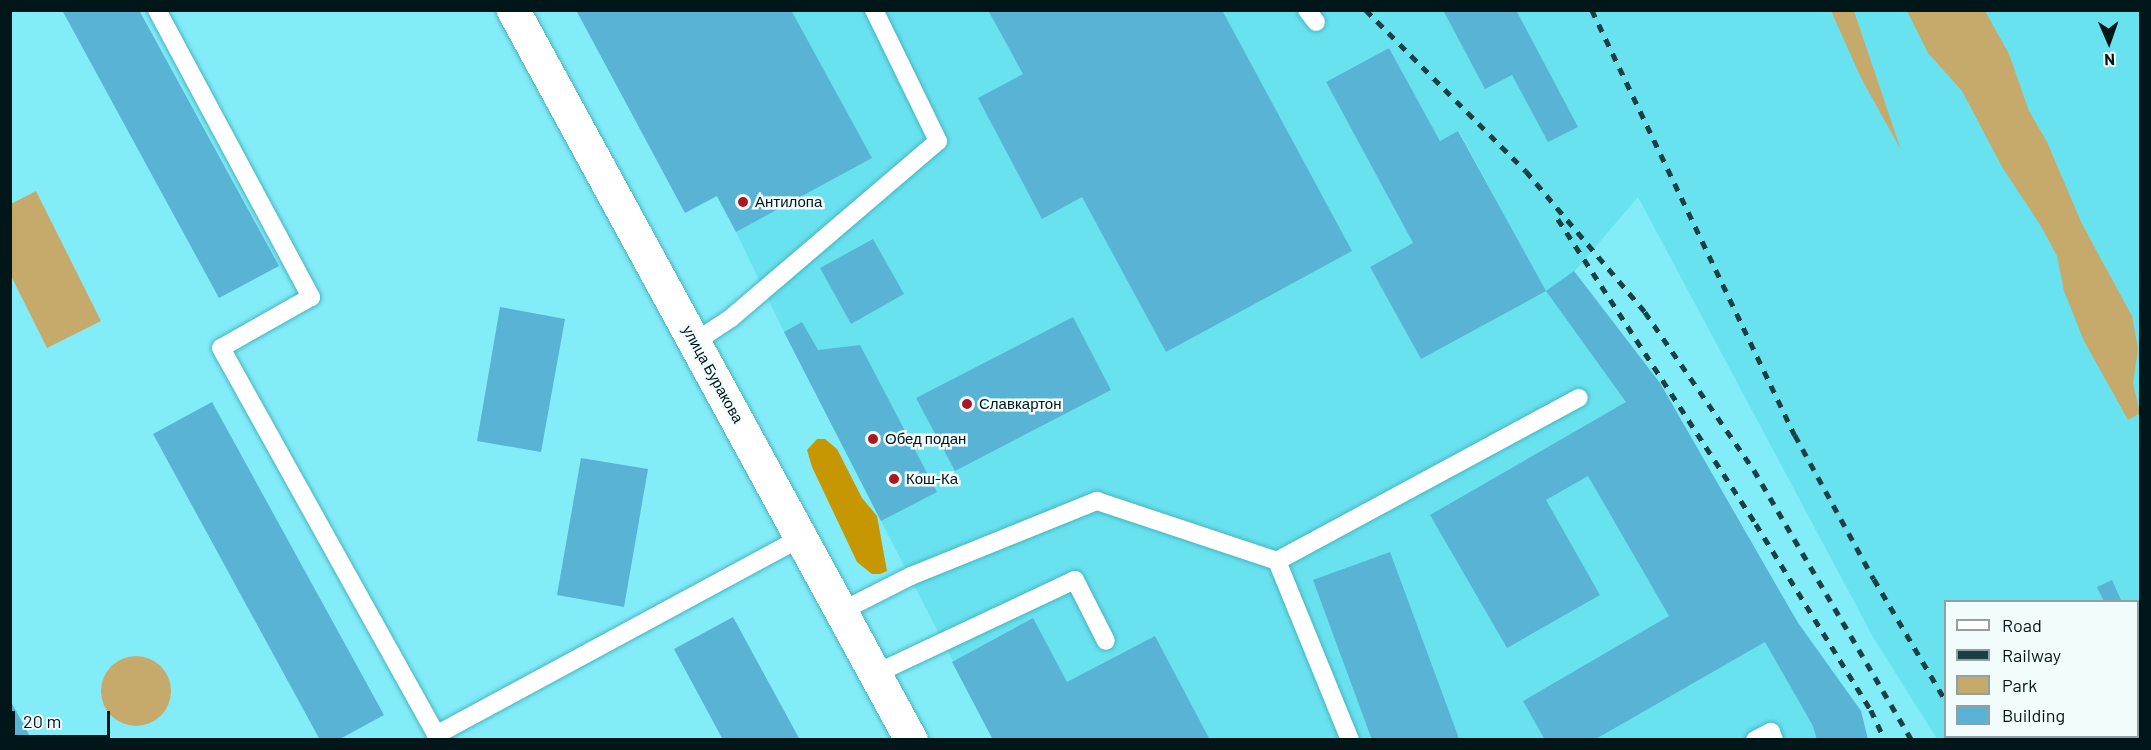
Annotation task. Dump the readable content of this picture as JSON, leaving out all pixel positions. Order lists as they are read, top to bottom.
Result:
{
  "streets": {
    "street": ["улица Буракова"]
  },
  "places": [
    "Антилопа",
    "Славкартон",
    "Обед подан",
    "Кош-Ка"
  ],
  "legend": [
    "Road",
    "Railway",
    "Park",
    "Building"
  ],
  "scale_bar": "20 m",
  "north": "bottom"
}
